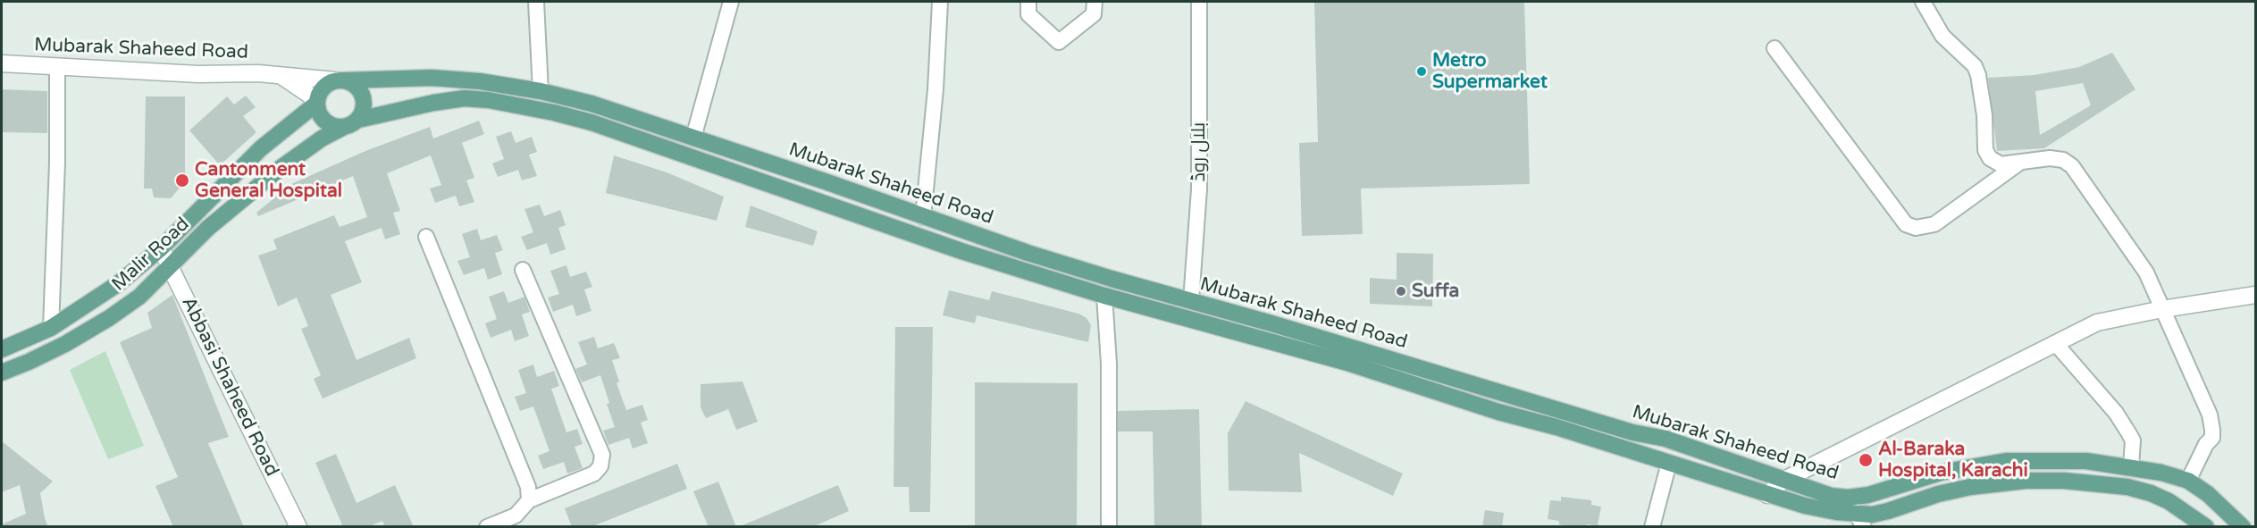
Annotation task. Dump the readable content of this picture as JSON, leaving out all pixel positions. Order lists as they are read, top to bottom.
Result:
{
  "streets": {
    "main road": ["Mubarak Shaheed Road", "Malir Road"],
    "street": ["بلال روڈ", "Abbasi Shaheed Road"]
  },
  "crossings": [
    ["Mubarak Shaheed Road", "بلال روڈ"],
    ["Mubarak Shaheed Road", "Malir Road"],
    ["Malir Road", "Abbasi Shaheed Road"]
  ],
  "places": [
    "Metro Supermarket",
    "Cantonment General Hospital",
    "Suffa",
    "Al-Baraka Hospital, Karachi"
  ]
}
